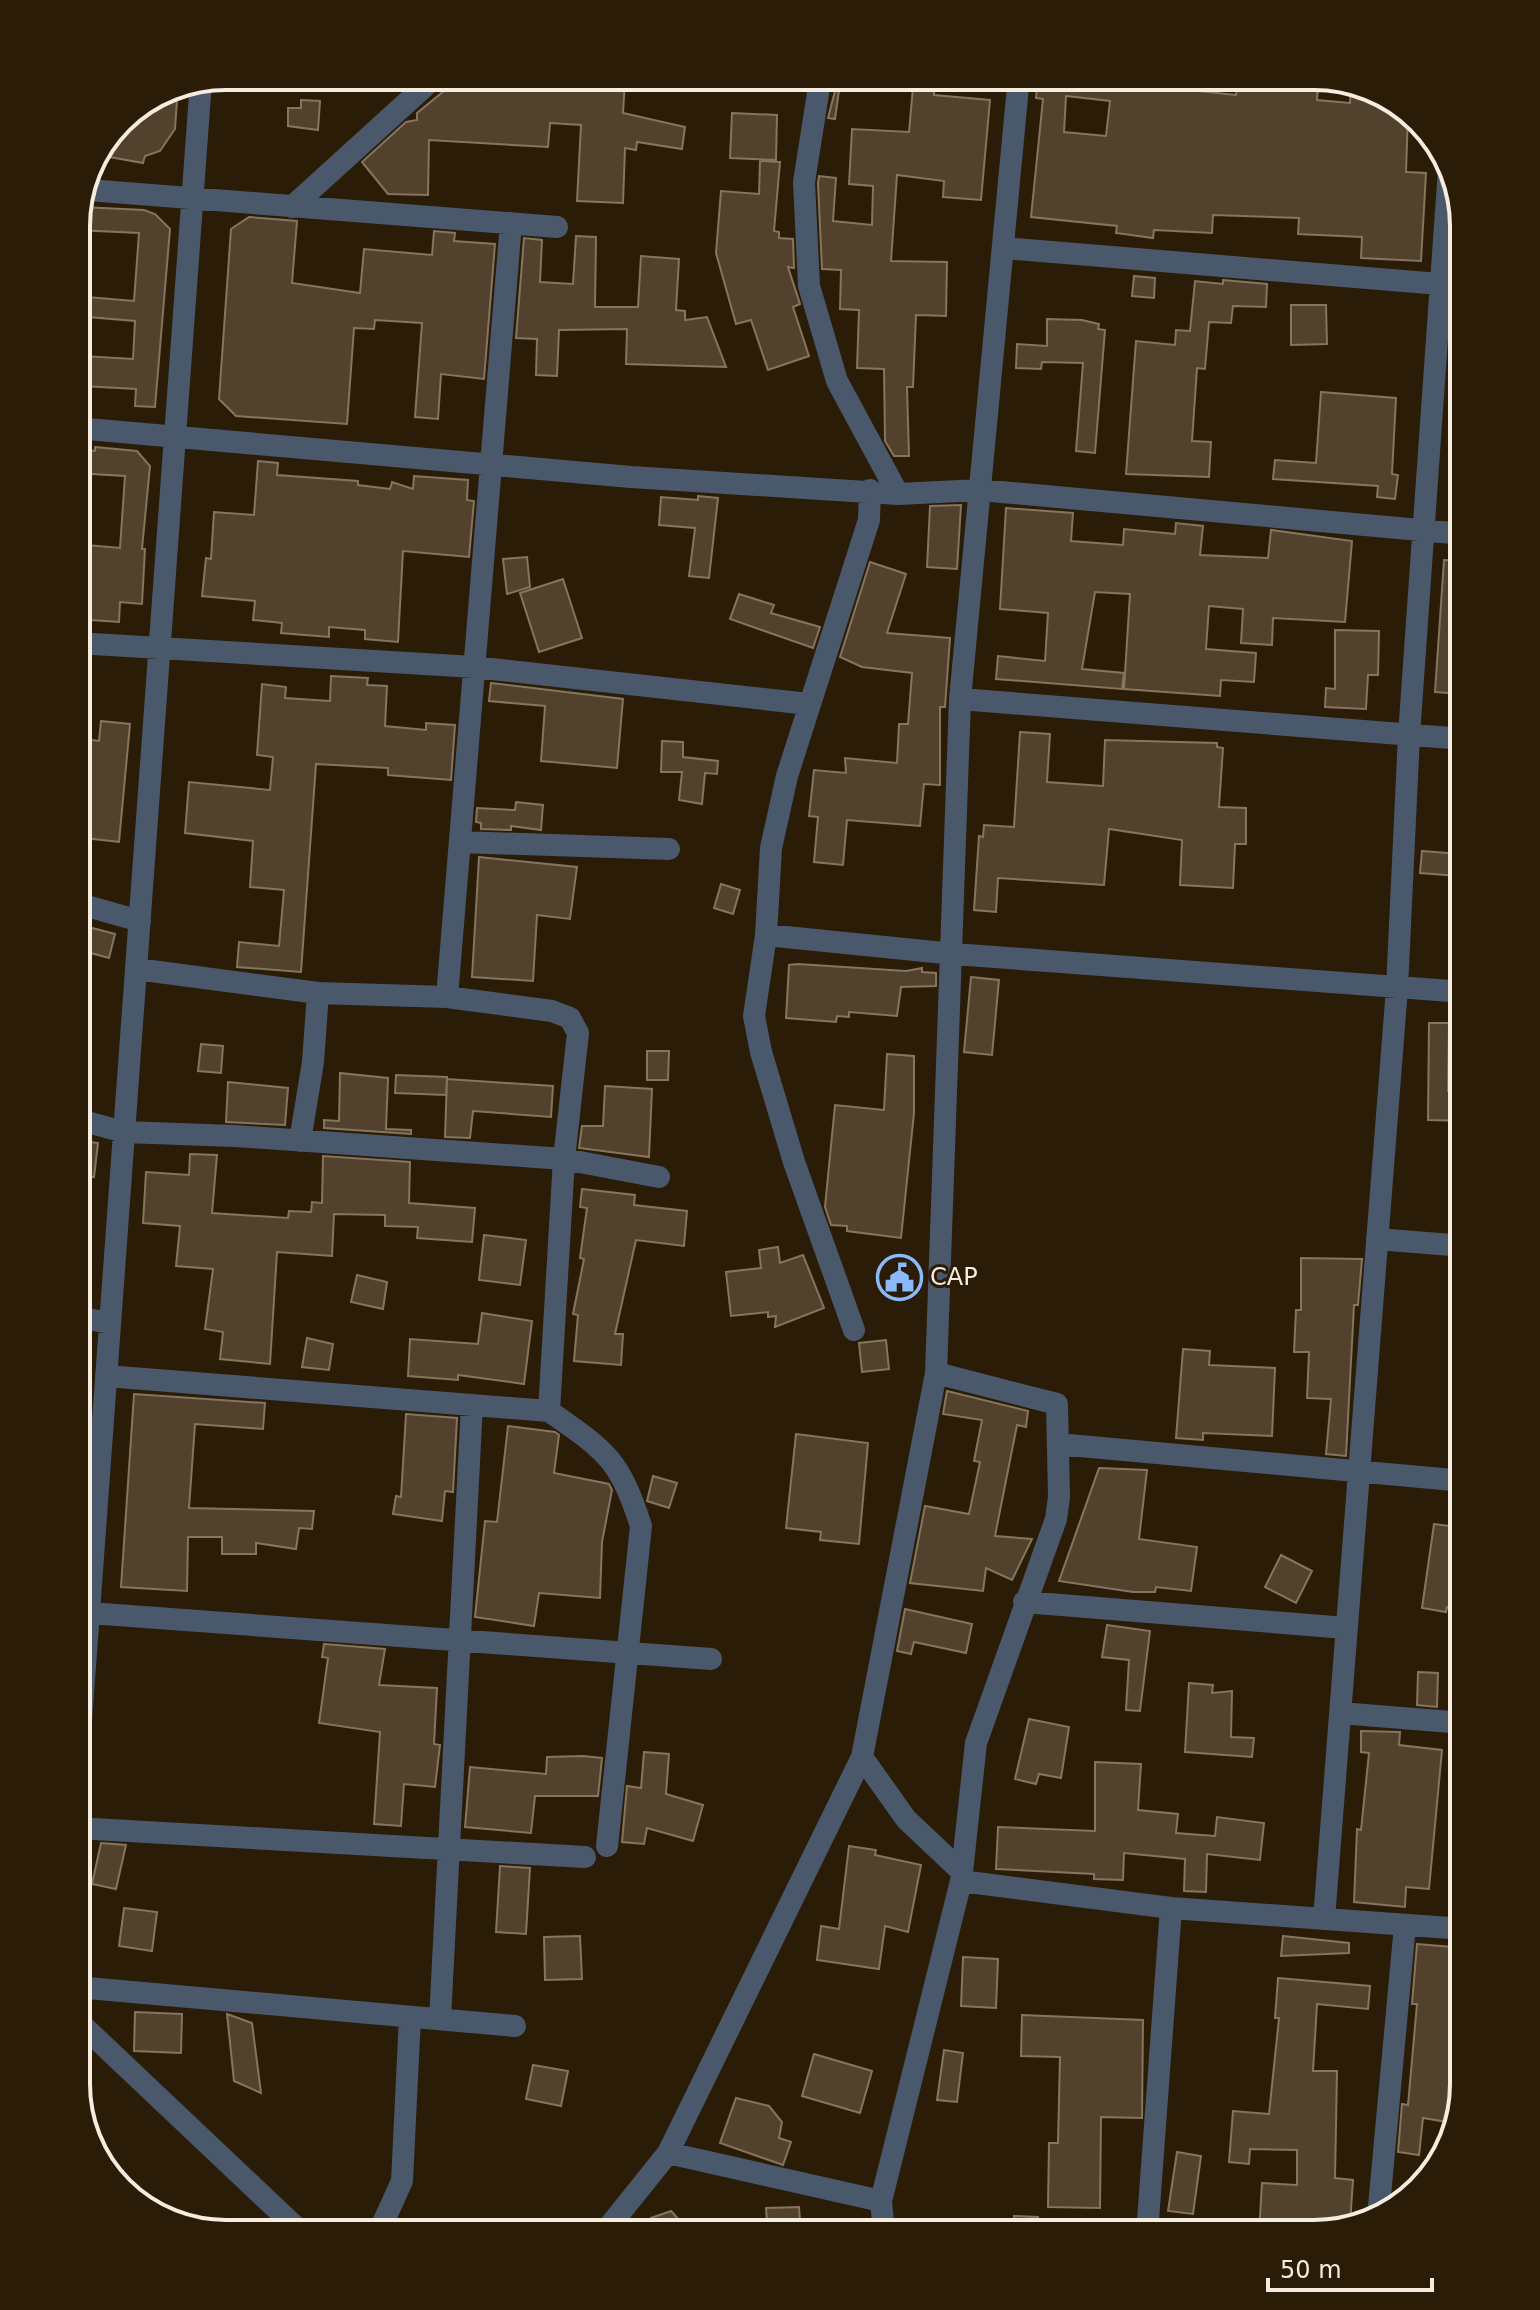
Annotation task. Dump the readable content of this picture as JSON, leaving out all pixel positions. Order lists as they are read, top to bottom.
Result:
{
  "places": {
    "public building": ["CAP"]
  },
  "scale_bar": "50 m"
}
